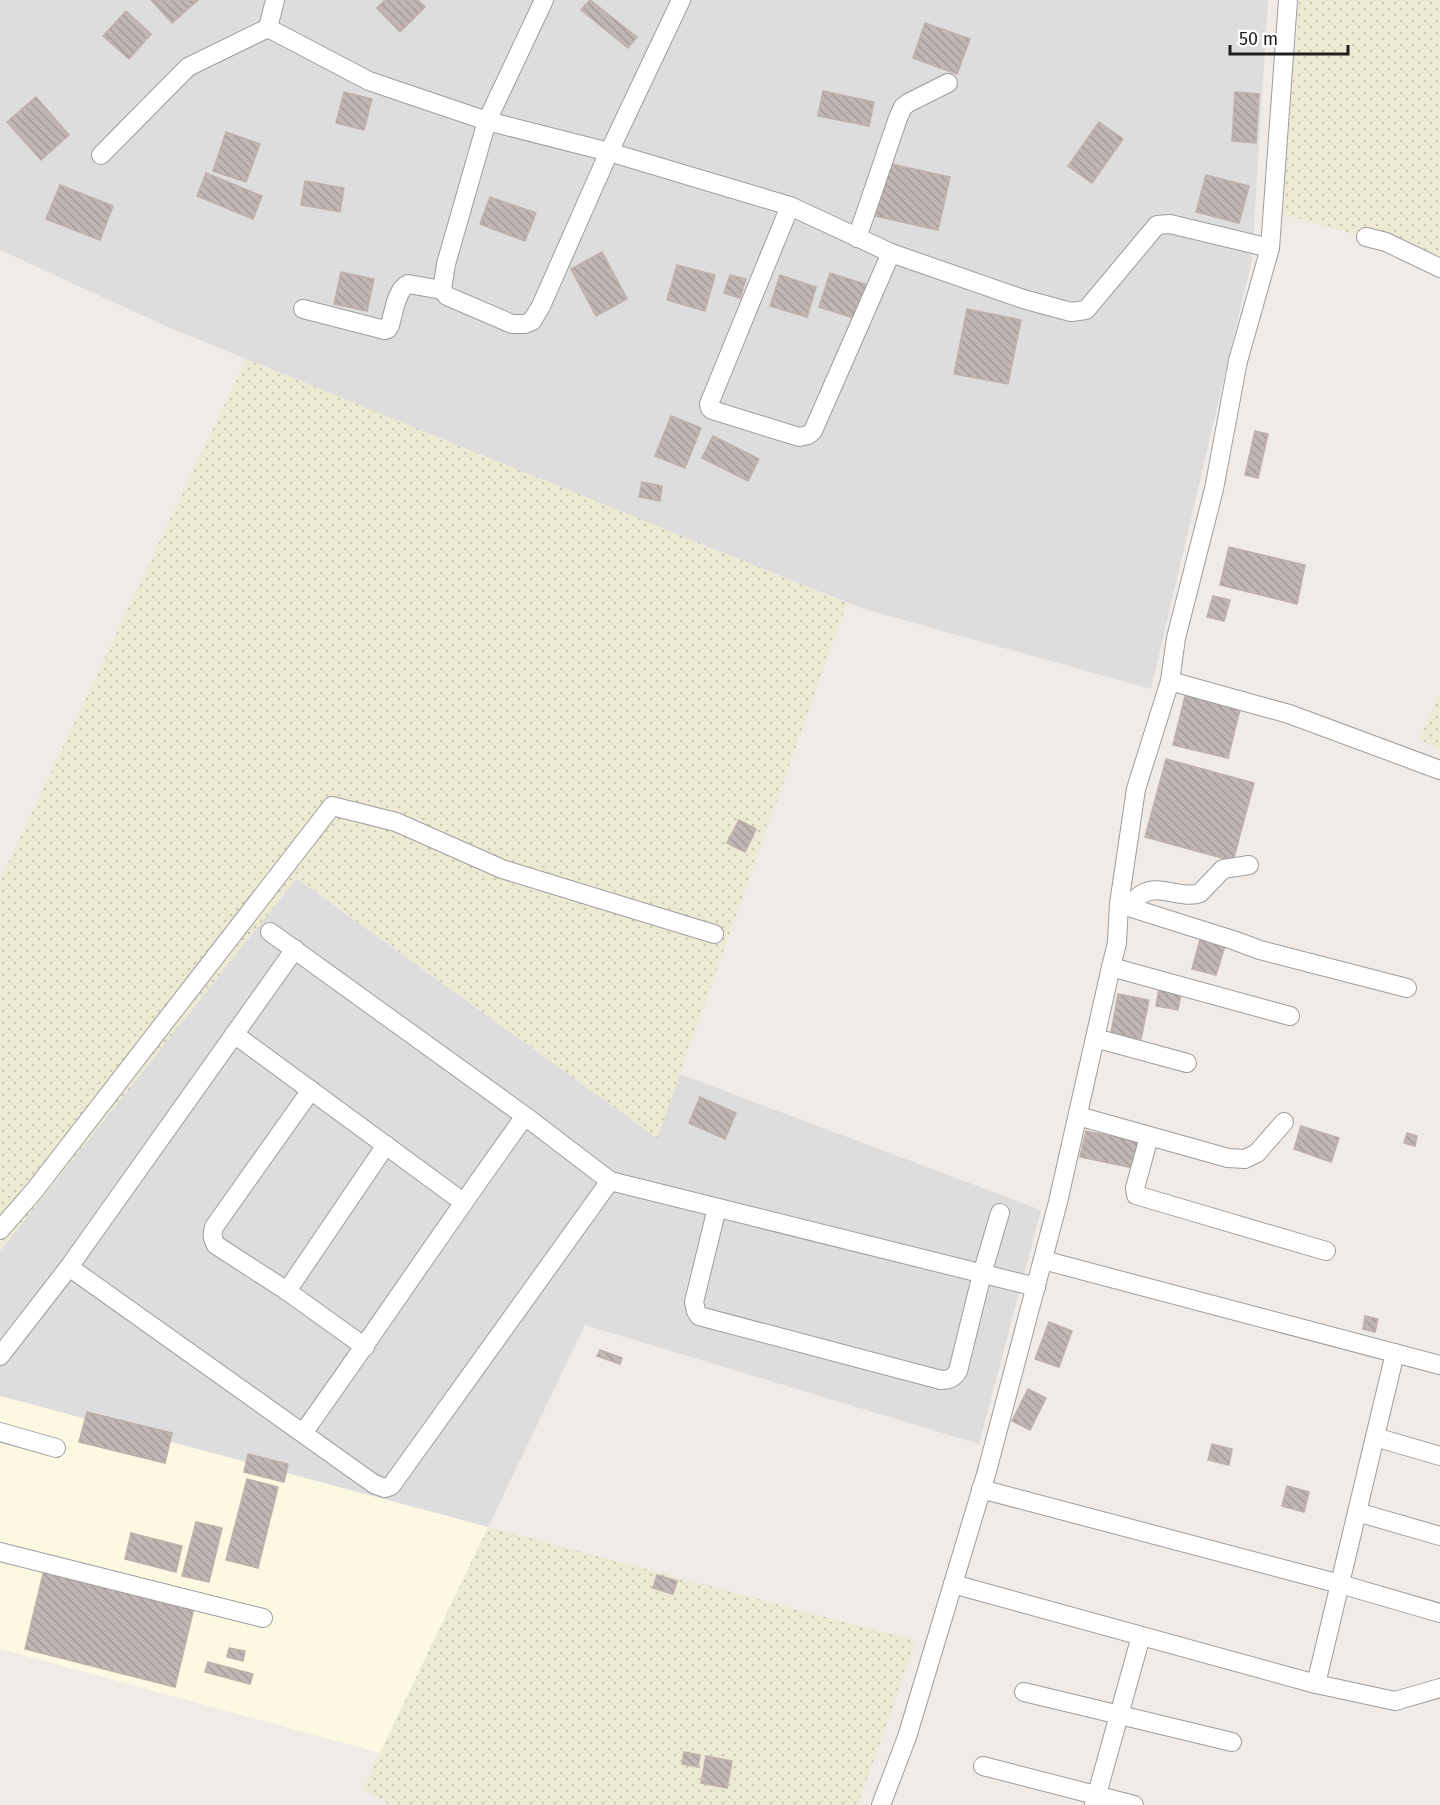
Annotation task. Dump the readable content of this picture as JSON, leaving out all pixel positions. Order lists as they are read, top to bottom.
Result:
{
  "scale_bar": "50 m"
}
